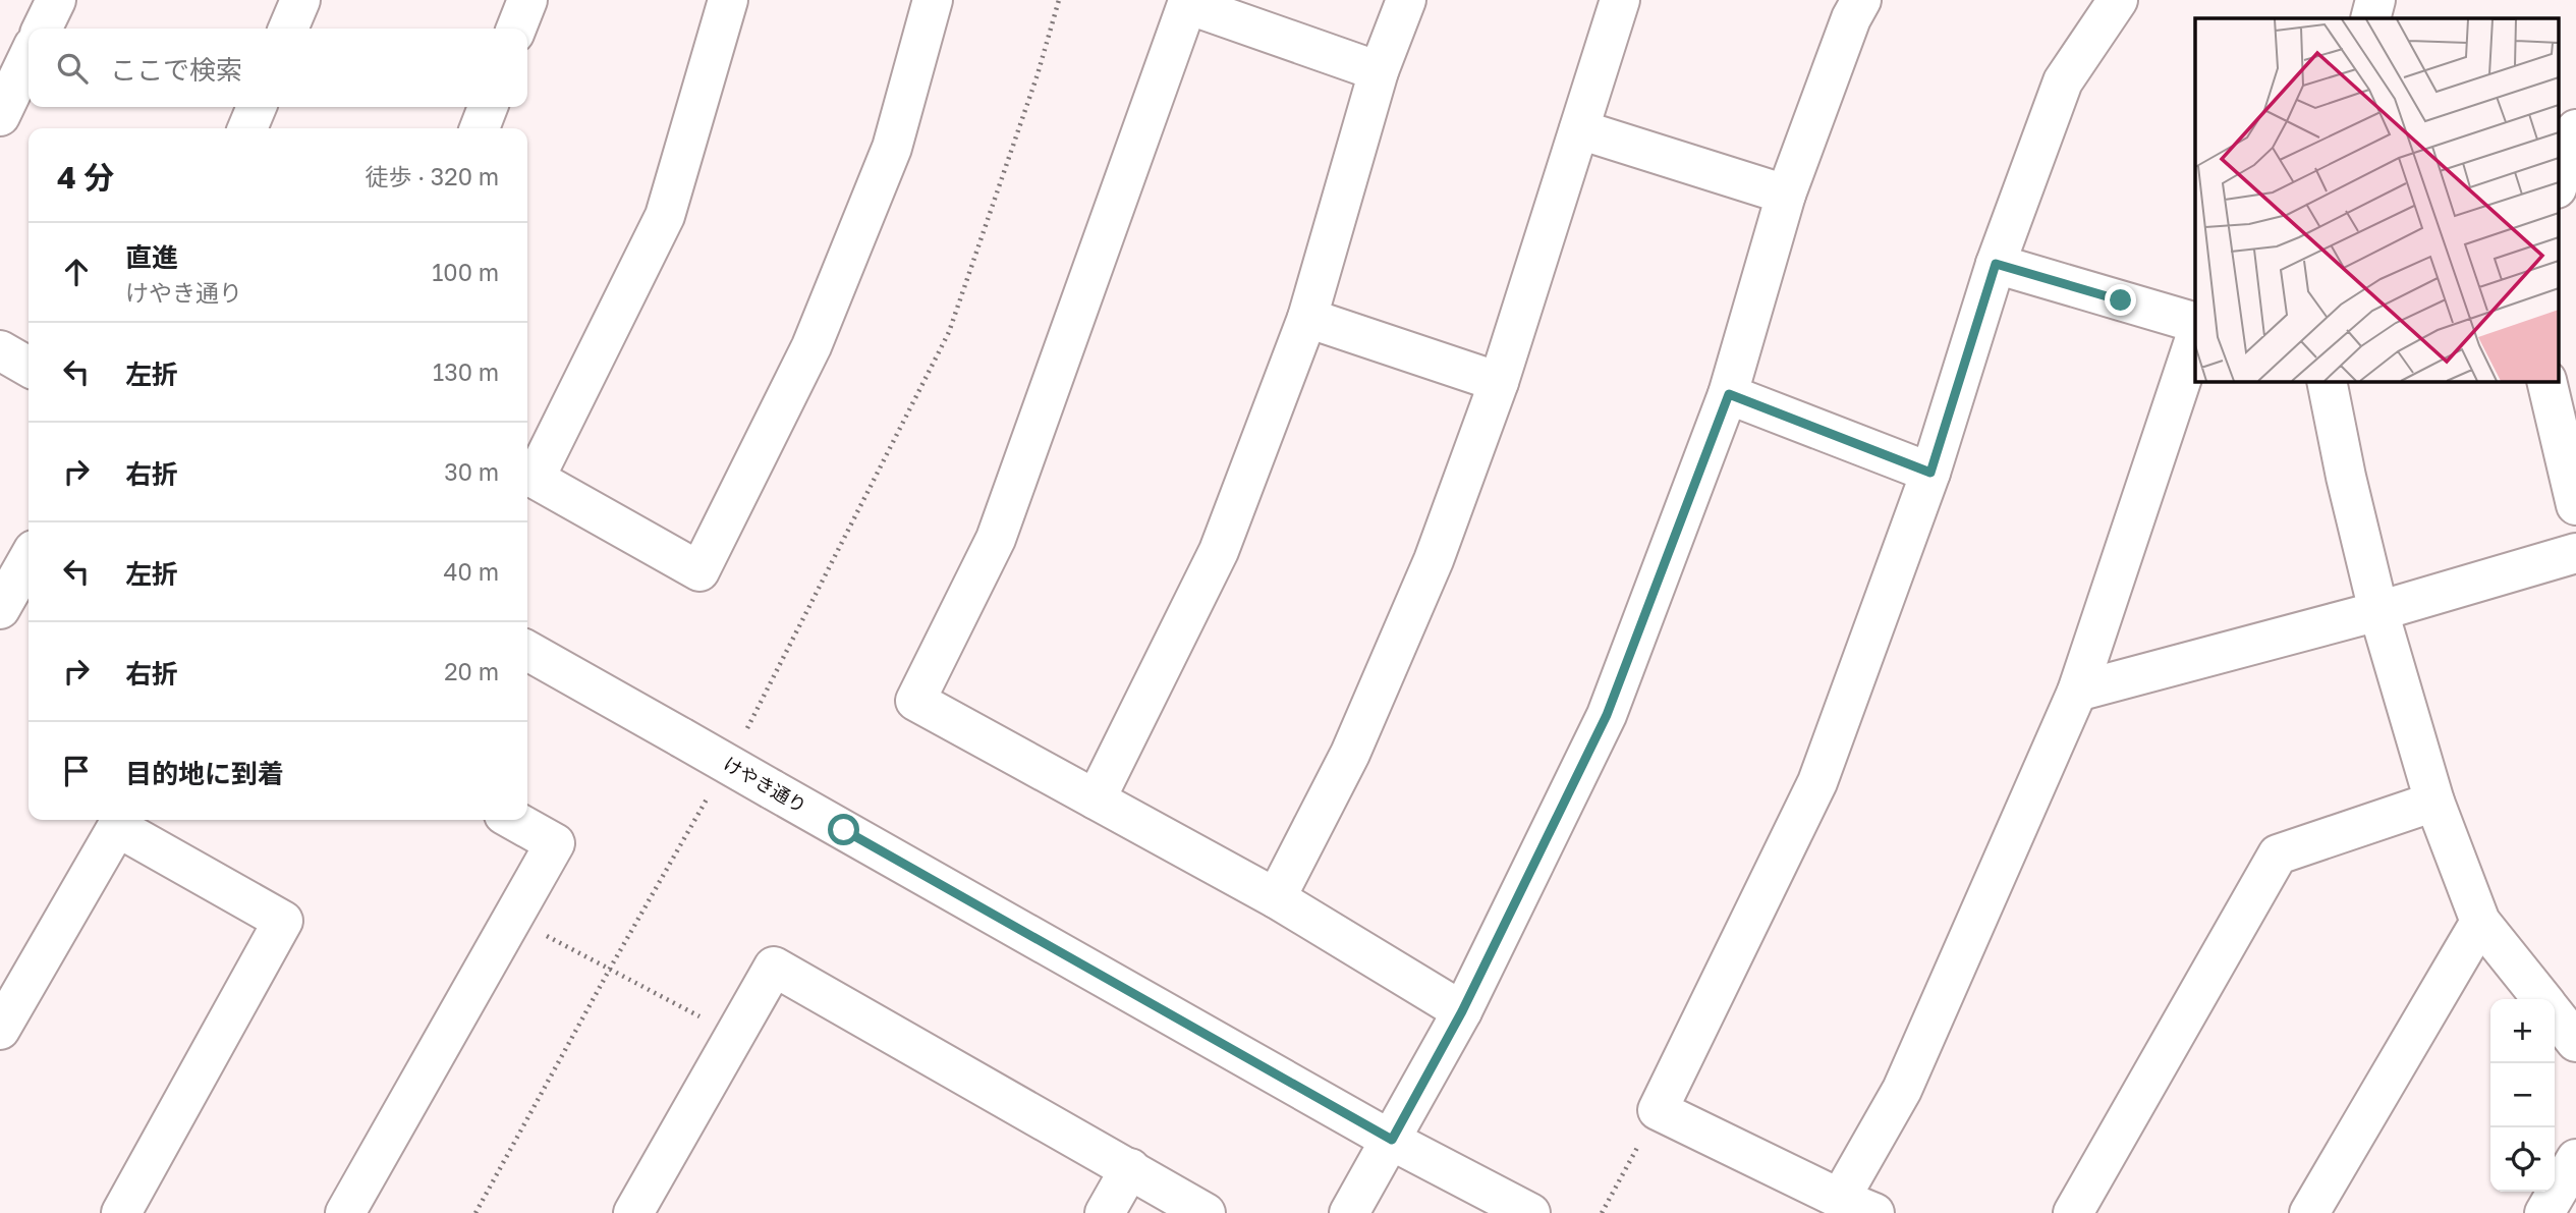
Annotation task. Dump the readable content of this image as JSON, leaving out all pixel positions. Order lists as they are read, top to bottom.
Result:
{
  "streets": {
    "street": ["けやき通り"]
  },
  "page": {
    "search": "ここで検索",
    "heading": ["4 分", "徒歩 · 320 m"],
    "list": [
      ["直進", "けやき通り", "100 m"],
      ["左折", "130 m"],
      ["右折", "30 m"],
      ["左折", "40 m"],
      ["右折", "20 m"],
      "目的地に到着"
    ],
    "map_buttons": ["+", "−"]
  }
}
